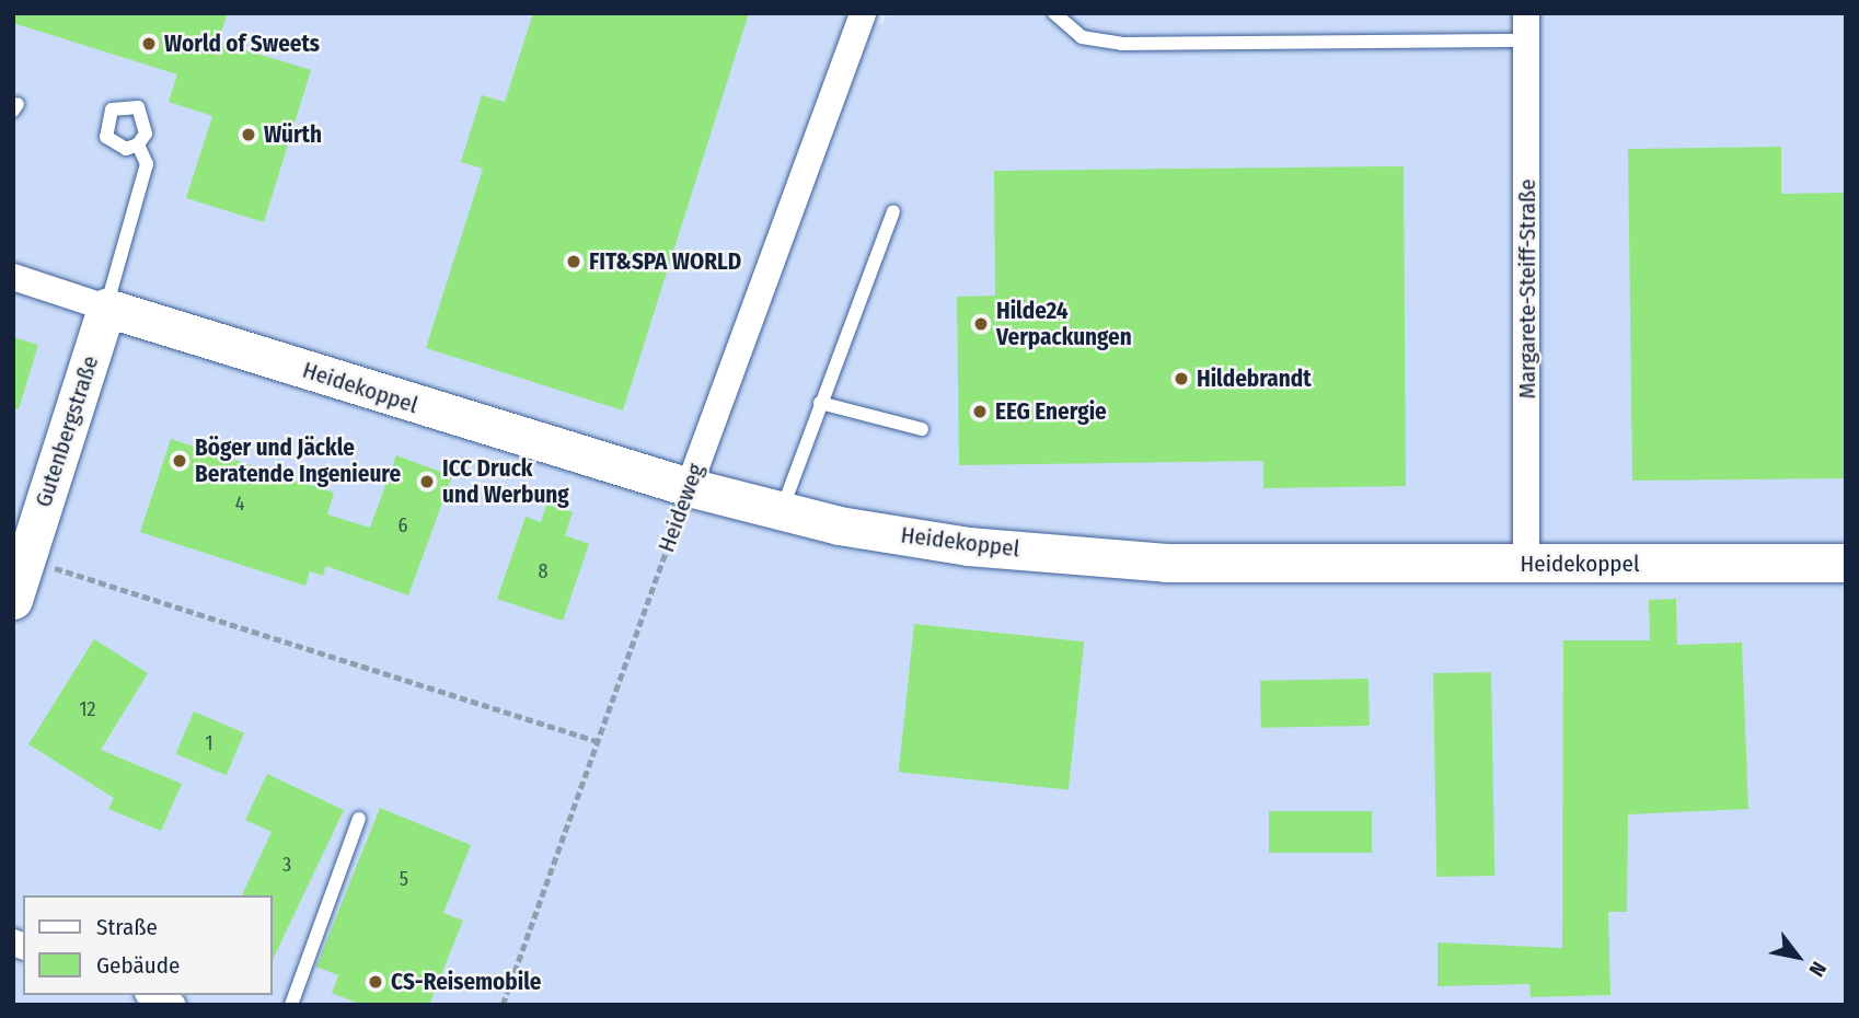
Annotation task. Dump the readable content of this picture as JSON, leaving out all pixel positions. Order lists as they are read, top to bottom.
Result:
{
  "streets": {
    "street": [
      "Margarete-Steiff-Straße",
      "Heidekoppel",
      "Gutenbergstraße",
      "Heideweg"
    ]
  },
  "crossings": [
    ["Margarete-Steiff-Straße", "Heidekoppel"],
    ["Heidekoppel", "Gutenbergstraße"],
    ["Heidekoppel", "Heideweg"]
  ],
  "places": [
    "World of Sweets",
    "Würth",
    "FIT&SPA WORLD",
    "Hilde24 Verpackungen",
    "Hildebrandt",
    "EEG Energie",
    "Böger und Jäckle Beratende Ingenieure",
    "ICC Druck und Werbung",
    "CS-Reisemobile"
  ],
  "house_numbers": [
    "4",
    "6",
    "8",
    "12",
    "1",
    "3",
    "5"
  ],
  "legend": ["Straße", "Gebäude"],
  "north": "bottom right"
}
